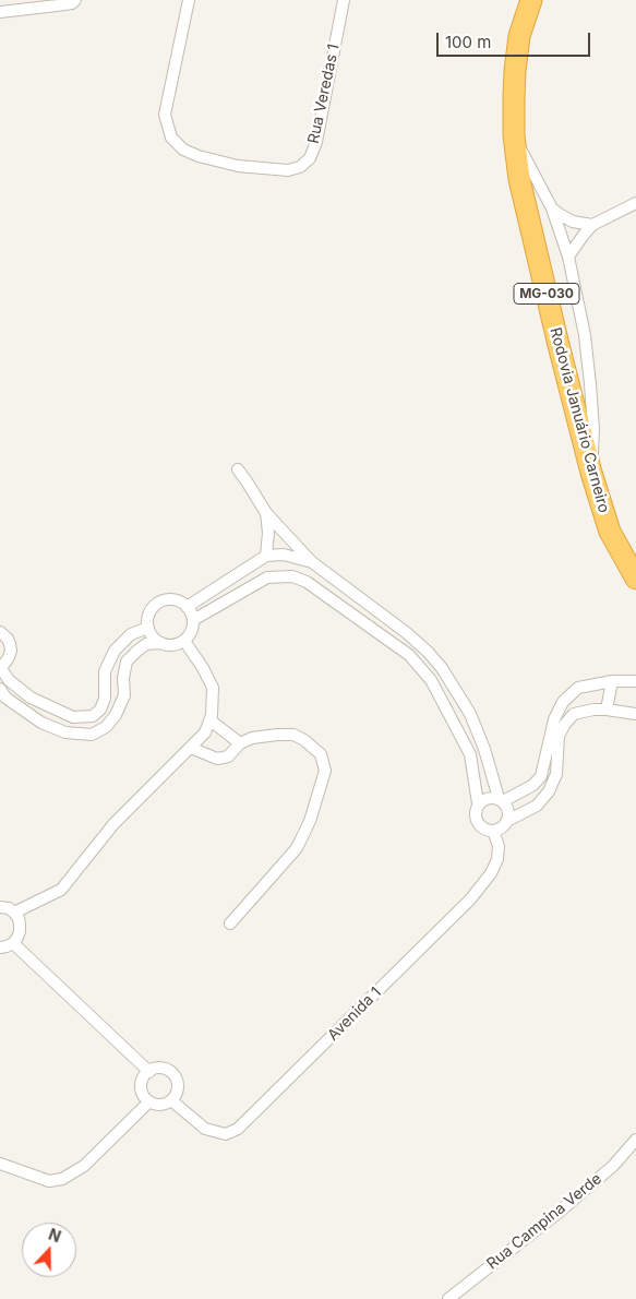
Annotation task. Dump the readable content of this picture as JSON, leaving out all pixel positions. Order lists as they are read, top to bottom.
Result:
{
  "streets": {
    "highway": ["MG-030", "Rodovia Januário Carneiro"],
    "street": ["Rua Veredas 1", "Avenida 1", "Rua Campina Verde"]
  },
  "scale_bar": "100 m",
  "north": "top"
}
